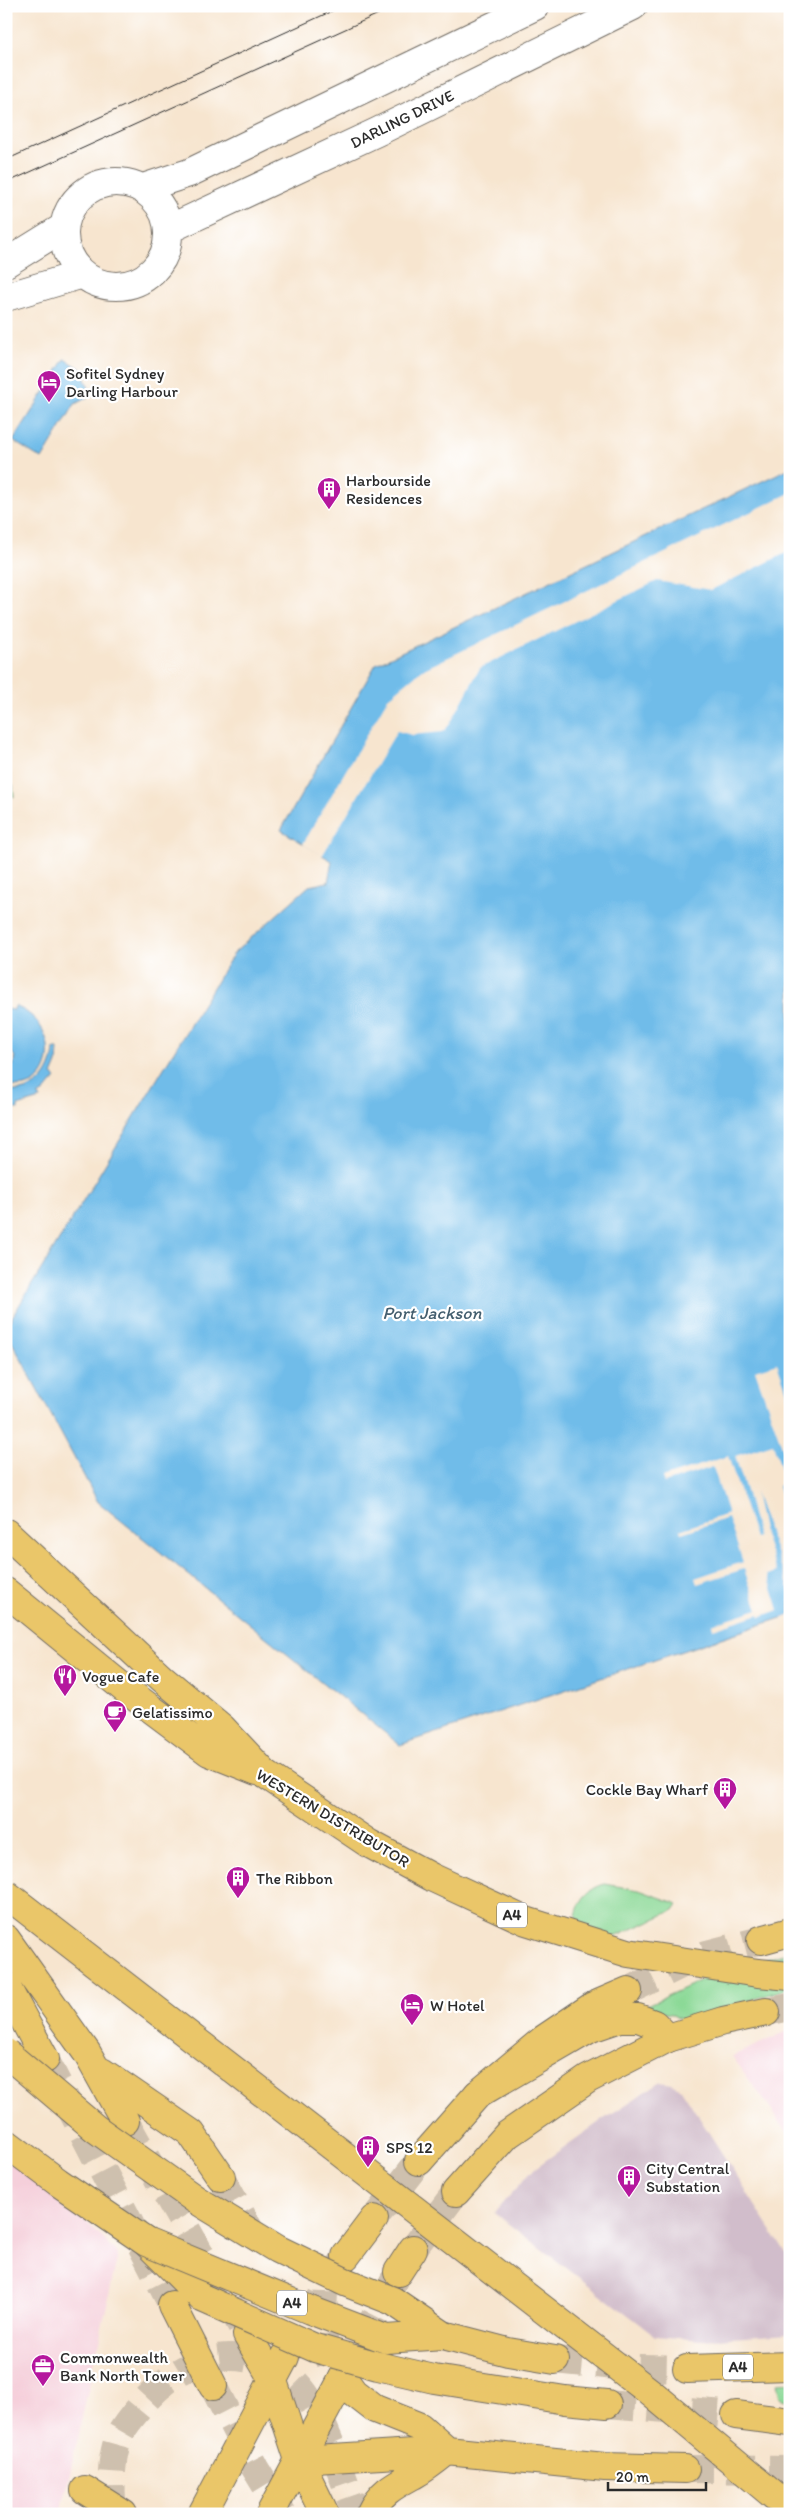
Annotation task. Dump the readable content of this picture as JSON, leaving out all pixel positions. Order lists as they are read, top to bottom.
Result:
{
  "streets": {
    "main road": ["WESTERN DISTRIBUTOR", "A4"],
    "street": ["DARLING DRIVE"]
  },
  "water": ["Port Jackson"],
  "places": {
    "hotel": ["Sofitel Sydney Darling Harbour", "W Hotel"],
    "building": [
      "Harbourside Residences",
      "Cockle Bay Wharf",
      "The Ribbon",
      "SPS 12",
      "City Central Substation"
    ],
    "restaurant": ["Vogue Cafe"],
    "cafe": ["Gelatissimo"],
    "office": ["Commonwealth Bank North Tower"]
  },
  "scale_bar": "20 m"
}
